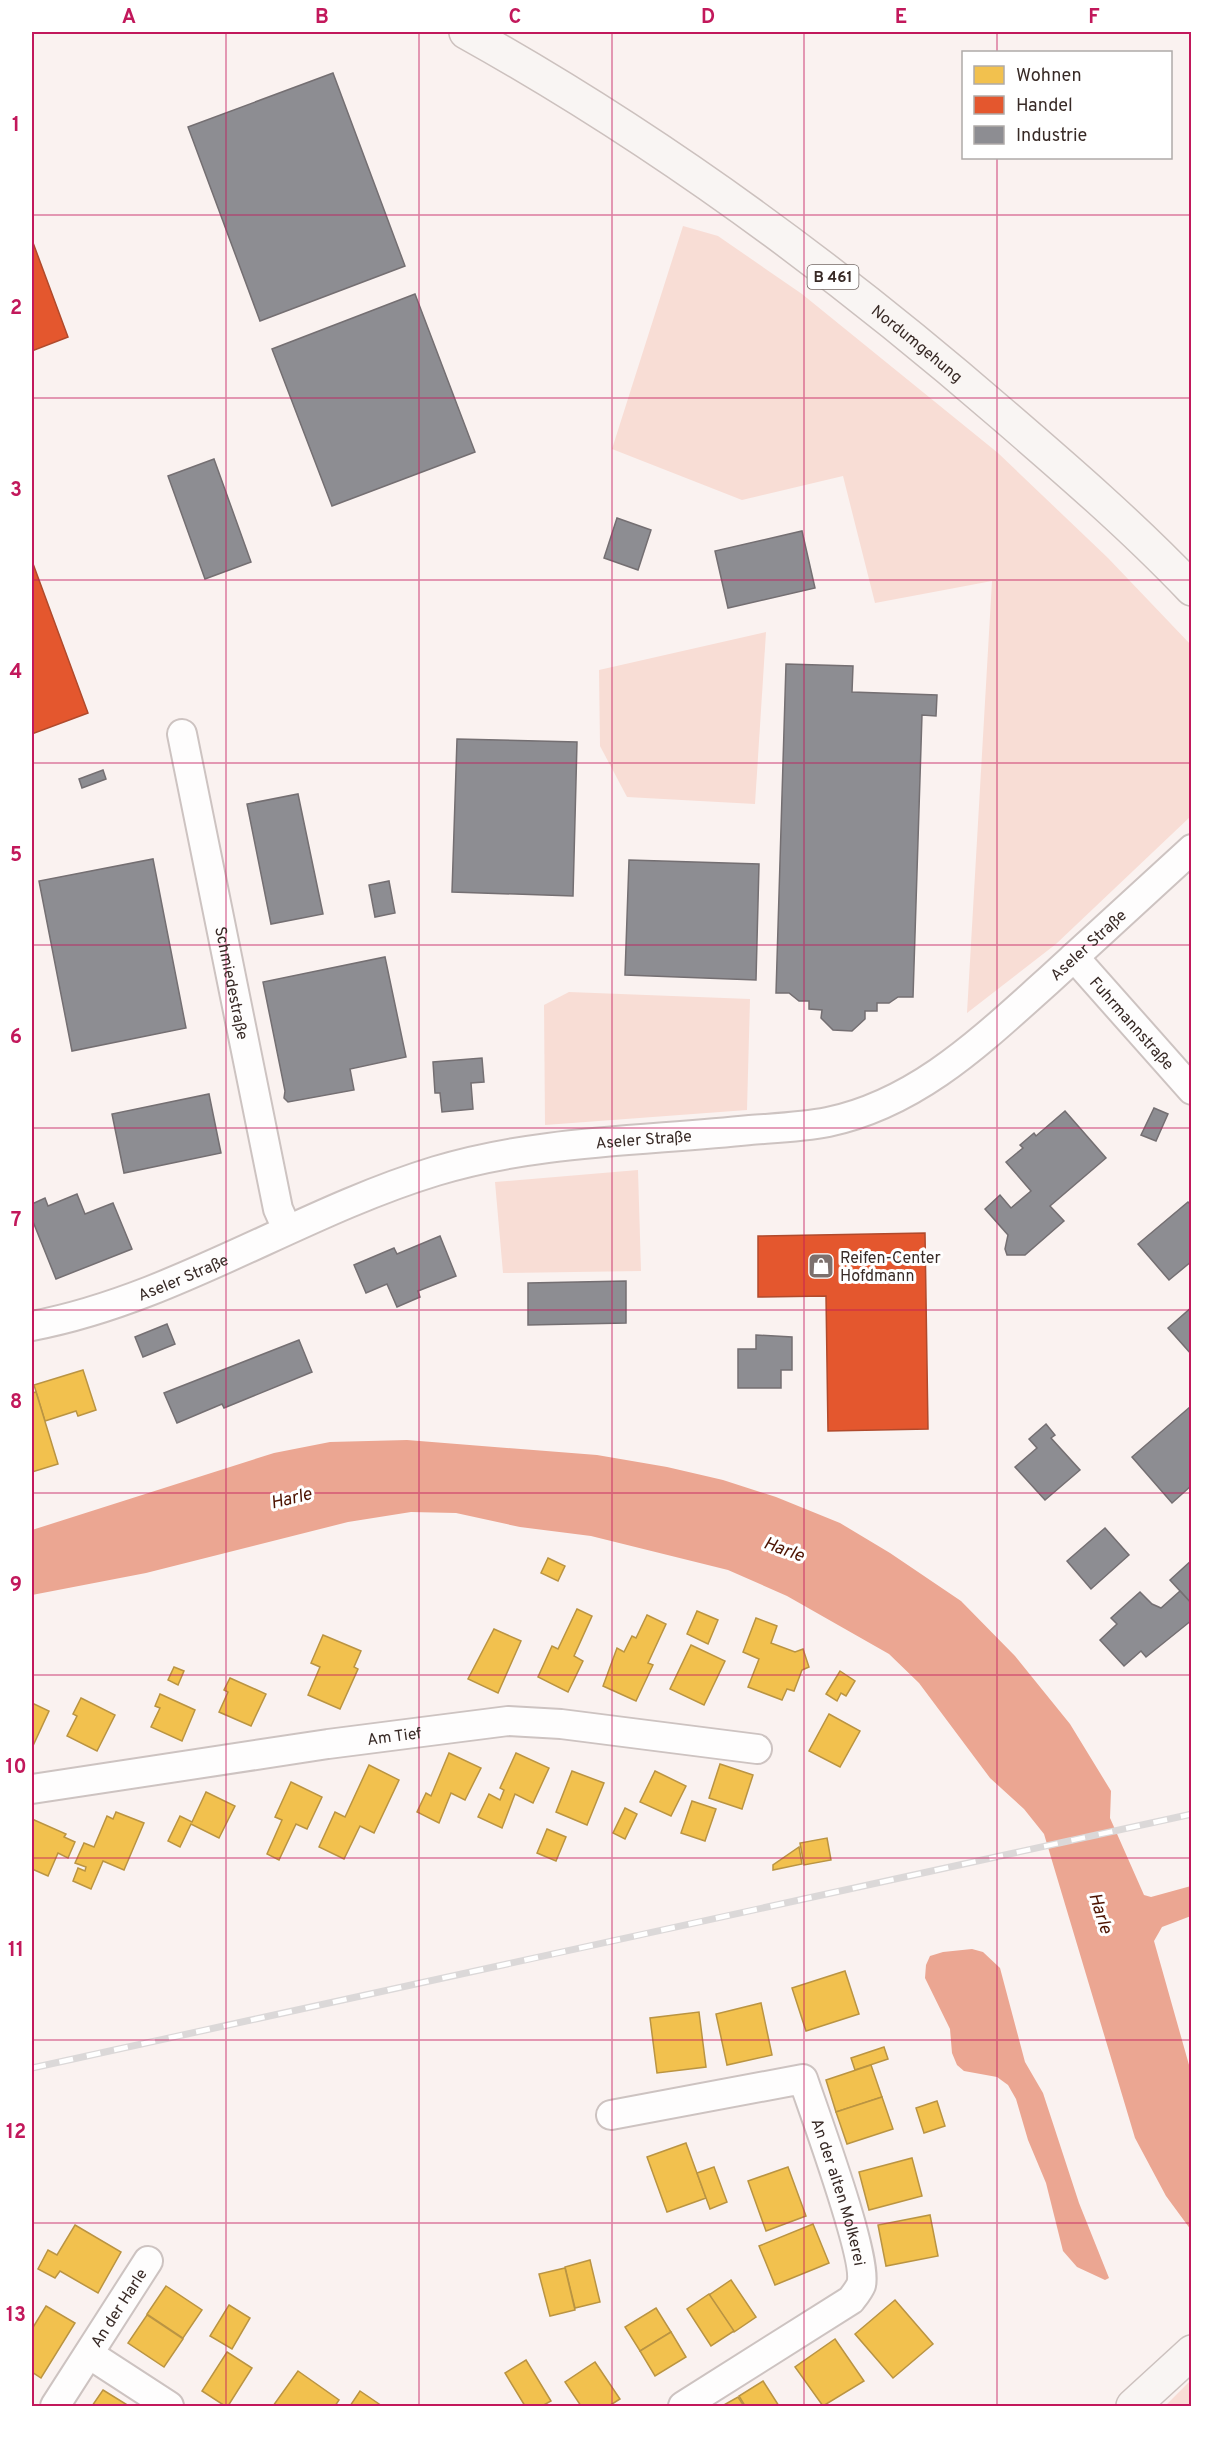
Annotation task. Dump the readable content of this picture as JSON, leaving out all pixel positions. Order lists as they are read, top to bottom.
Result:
{
  "streets": {
    "main road": ["B 461", "Nordumgehung"],
    "street": [
      "Aseler Straße",
      "Schmiedestraße",
      "Fuhrmannstraße",
      "Am Tief",
      "An der alten Molkerei",
      "An der Harle"
    ]
  },
  "crossings": [
    ["Aseler Straße", "Schmiedestraße"],
    ["Aseler Straße", "Fuhrmannstraße"]
  ],
  "water": ["Harle"],
  "places": {
    "shop": ["Reifen-Center Hofdmann"]
  },
  "legend": ["Wohnen", "Handel", "Industrie"],
  "grid": {
    "columns": [
      "A",
      "B",
      "C",
      "D",
      "E",
      "F"
    ],
    "rows": [
      "1",
      "2",
      "3",
      "4",
      "5",
      "6",
      "7",
      "8",
      "9",
      "10",
      "11",
      "12",
      "13"
    ]
  }
}
